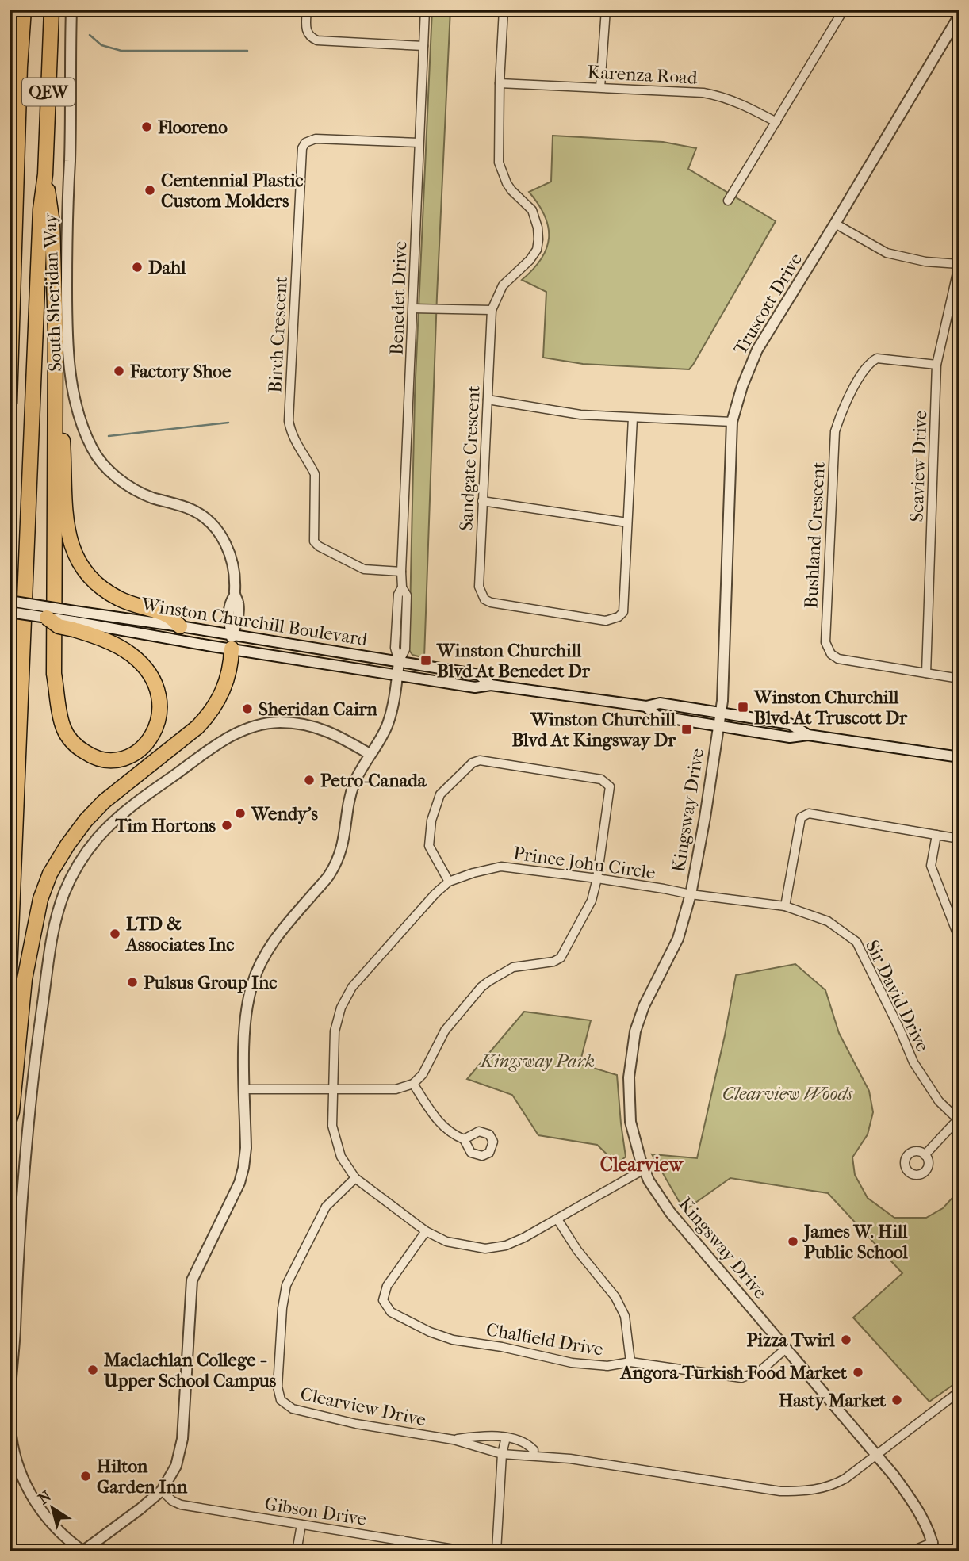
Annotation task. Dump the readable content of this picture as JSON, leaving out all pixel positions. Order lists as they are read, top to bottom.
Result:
{
  "streets": {
    "highway": ["QEW"],
    "street": [
      "Karenza Road",
      "South Sheridan Way",
      "Benedet Drive",
      "Truscott Drive",
      "Birch Crescent",
      "Sandgate Crescent",
      "Seaview Drive",
      "Bushland Crescent",
      "Winston Churchill Boulevard",
      "Kingsway Drive",
      "Prince John Circle",
      "Sir David Drive",
      "Chalfield Drive",
      "Clearview Drive",
      "Gibson Drive"
    ]
  },
  "crossings": [
    ["Karenza Road", "Sandgate Crescent"],
    ["South Sheridan Way", "Winston Churchill Boulevard"],
    ["Benedet Drive", "Birch Crescent"],
    ["Benedet Drive", "Winston Churchill Boulevard"],
    ["Truscott Drive", "Winston Churchill Boulevard"],
    ["Truscott Drive", "Kingsway Drive"],
    ["Seaview Drive", "Bushland Crescent"],
    ["Winston Churchill Boulevard", "Kingsway Drive"],
    ["Kingsway Drive", "Prince John Circle"],
    ["Kingsway Drive", "Sir David Drive"],
    ["Kingsway Drive", "Chalfield Drive"],
    ["Kingsway Drive", "Clearview Drive"],
    ["Prince John Circle", "Sir David Drive"],
    ["Prince John Circle", "Chalfield Drive"],
    ["Prince John Circle", "Clearview Drive"]
  ],
  "districts": ["Clearview"],
  "parks": ["Kingsway Park", "Clearview Woods"],
  "places": {
    "other": [
      "Flooreno",
      "Centennial Plastic Custom Molders",
      "Dahl",
      "Factory Shoe",
      "Sheridan Cairn",
      "Petro-Canada",
      "Wendy's",
      "Tim Hortons",
      "LTD & Associates Inc",
      "Pulsus Group Inc",
      "James W. Hill Public School",
      "Pizza Twirl",
      "Maclachlan College - Upper School Campus",
      "Angora Turkish Food Market",
      "Hasty Market",
      "Hilton Garden Inn"
    ],
    "transit": ["Winston Churchill Blvd At Benedet Dr", "Winston Churchill Blvd At Truscott Dr", "Winston Churchill Blvd At Kingsway Dr"]
  },
  "north": "top left"
}
